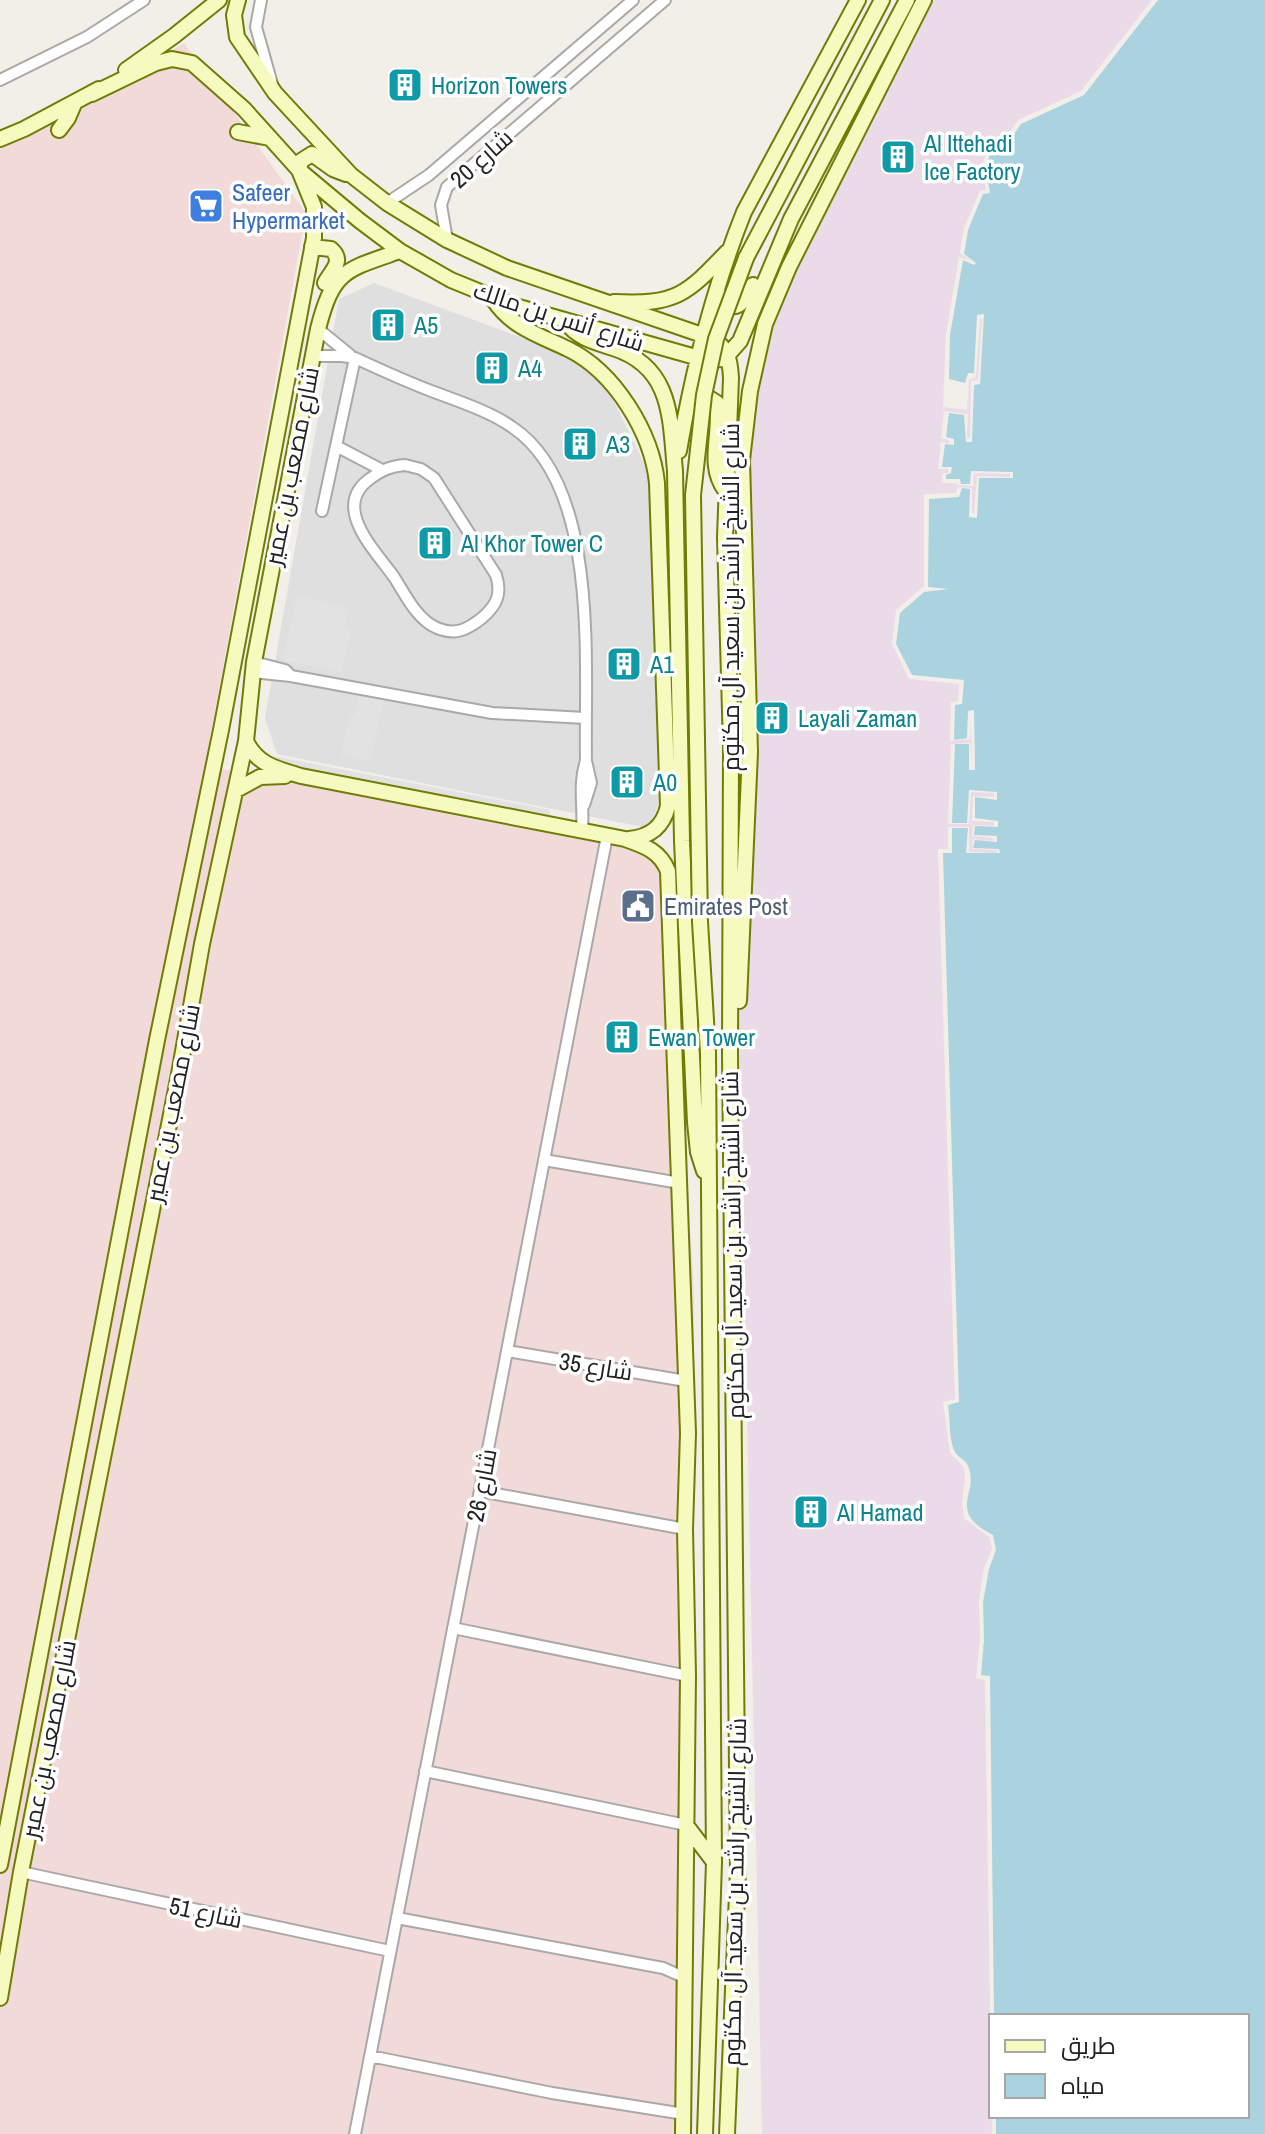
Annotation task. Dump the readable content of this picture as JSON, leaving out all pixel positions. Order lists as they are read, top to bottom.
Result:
{
  "streets": {
    "main road": ["شارع أنس بن مالك", "شارع مصعب بن عمير", "شارع الشيخ راشد بن سعيد آل مكتوم"],
    "street": [
      "شارع 20",
      "شارع 35",
      "شارع 26",
      "شارع 51"
    ]
  },
  "crossings": [
    ["شارع 20", "شارع أنس بن مالك"],
    ["شارع أنس بن مالك", "شارع مصعب بن عمير"],
    ["شارع مصعب بن عمير", "شارع 51"],
    ["شارع 35", "شارع 26"],
    ["شارع 26", "شارع 51"]
  ],
  "places": {
    "building": [
      "Horizon Towers",
      "Al Ittehadi Ice Factory",
      "A5",
      "A4",
      "A3",
      "Al Khor Tower C",
      "A1",
      "Layali Zaman",
      "A0",
      "Ewan Tower",
      "Al Hamad"
    ],
    "supermarket": ["Safeer Hypermarket"],
    "public building": ["Emirates Post"]
  },
  "legend": ["طريق", "مياه"]
}
